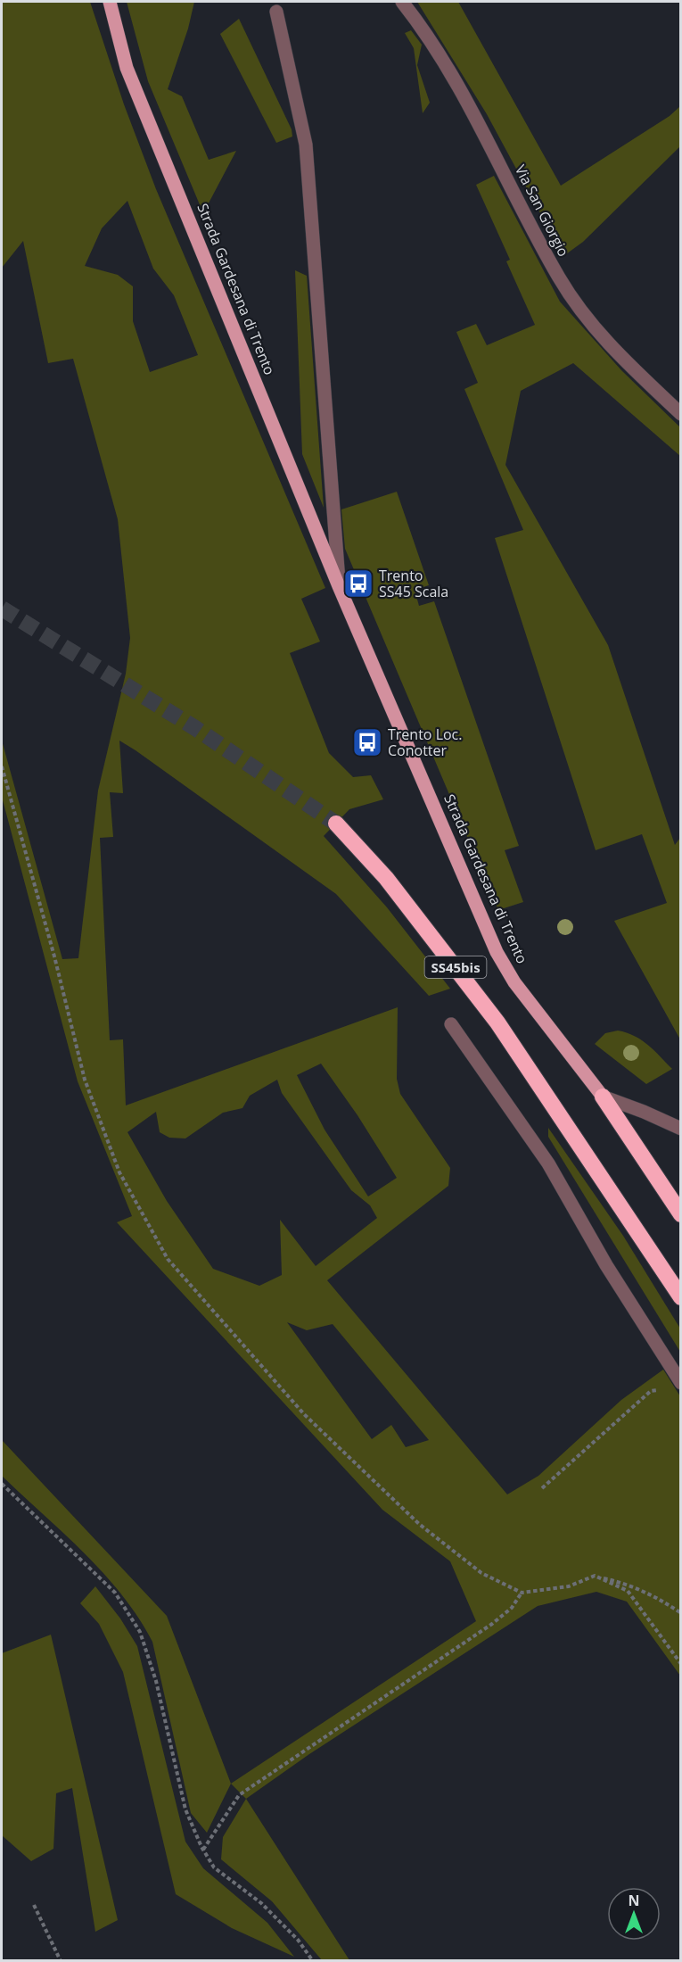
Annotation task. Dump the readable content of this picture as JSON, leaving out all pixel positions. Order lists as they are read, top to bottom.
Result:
{
  "streets": {
    "highway": ["Strada Gardesana di Trento", "SS45bis"],
    "street": ["Via San Giorgio"]
  },
  "places": {
    "bus stop": ["Trento SS45 Scala", "Trento Loc. Conotter"]
  },
  "north": "top"
}
